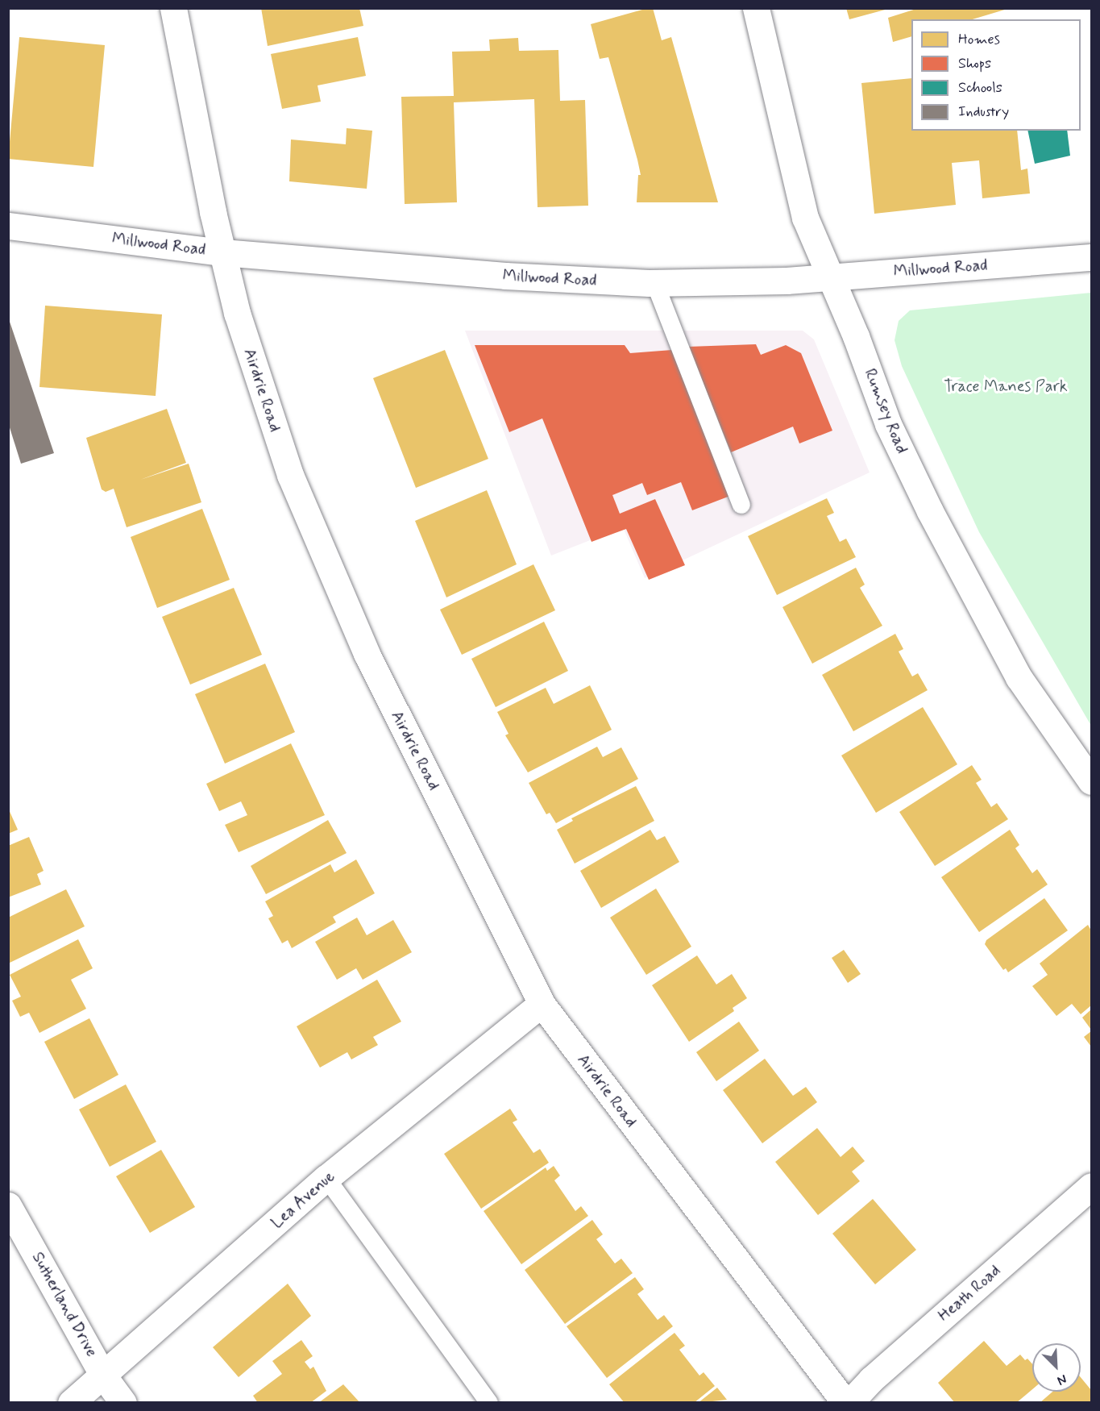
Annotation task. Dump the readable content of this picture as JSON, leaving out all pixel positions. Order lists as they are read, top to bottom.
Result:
{
  "streets": {
    "street": [
      "Millwood Road",
      "Airdrie Road",
      "Rumsey Road",
      "Lea Avenue",
      "Heath Road",
      "Sutherland Drive"
    ]
  },
  "crossings": [
    ["Millwood Road", "Airdrie Road"],
    ["Millwood Road", "Rumsey Road"],
    ["Airdrie Road", "Lea Avenue"],
    ["Lea Avenue", "Sutherland Drive"]
  ],
  "parks": ["Trace Manes Park"],
  "legend": [
    "Homes",
    "Shops",
    "Schools",
    "Industry"
  ],
  "north": "bottom right"
}
